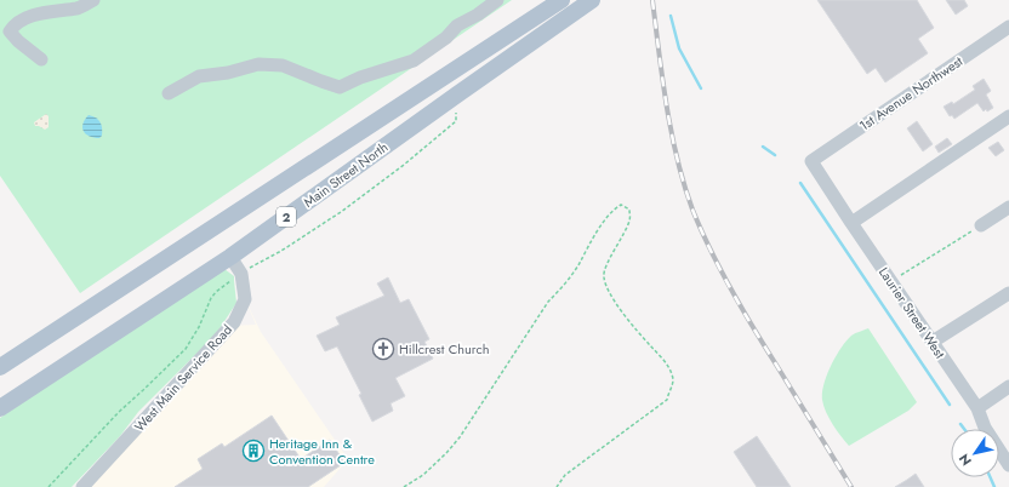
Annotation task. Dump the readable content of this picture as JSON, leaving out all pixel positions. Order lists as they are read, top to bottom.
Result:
{
  "streets": {
    "main road": ["Main Street North", "2"],
    "street": ["1st Avenue Northwest", "Laurier Street West", "West Main Service Road"]
  },
  "crossings": [
    ["1st Avenue Northwest", "Laurier Street West"],
    ["Main Street North", "West Main Service Road"]
  ],
  "places": {
    "church": ["Hillcrest Church"],
    "building": ["Heritage Inn & Convention Centre"]
  },
  "north": "bottom left"
}
